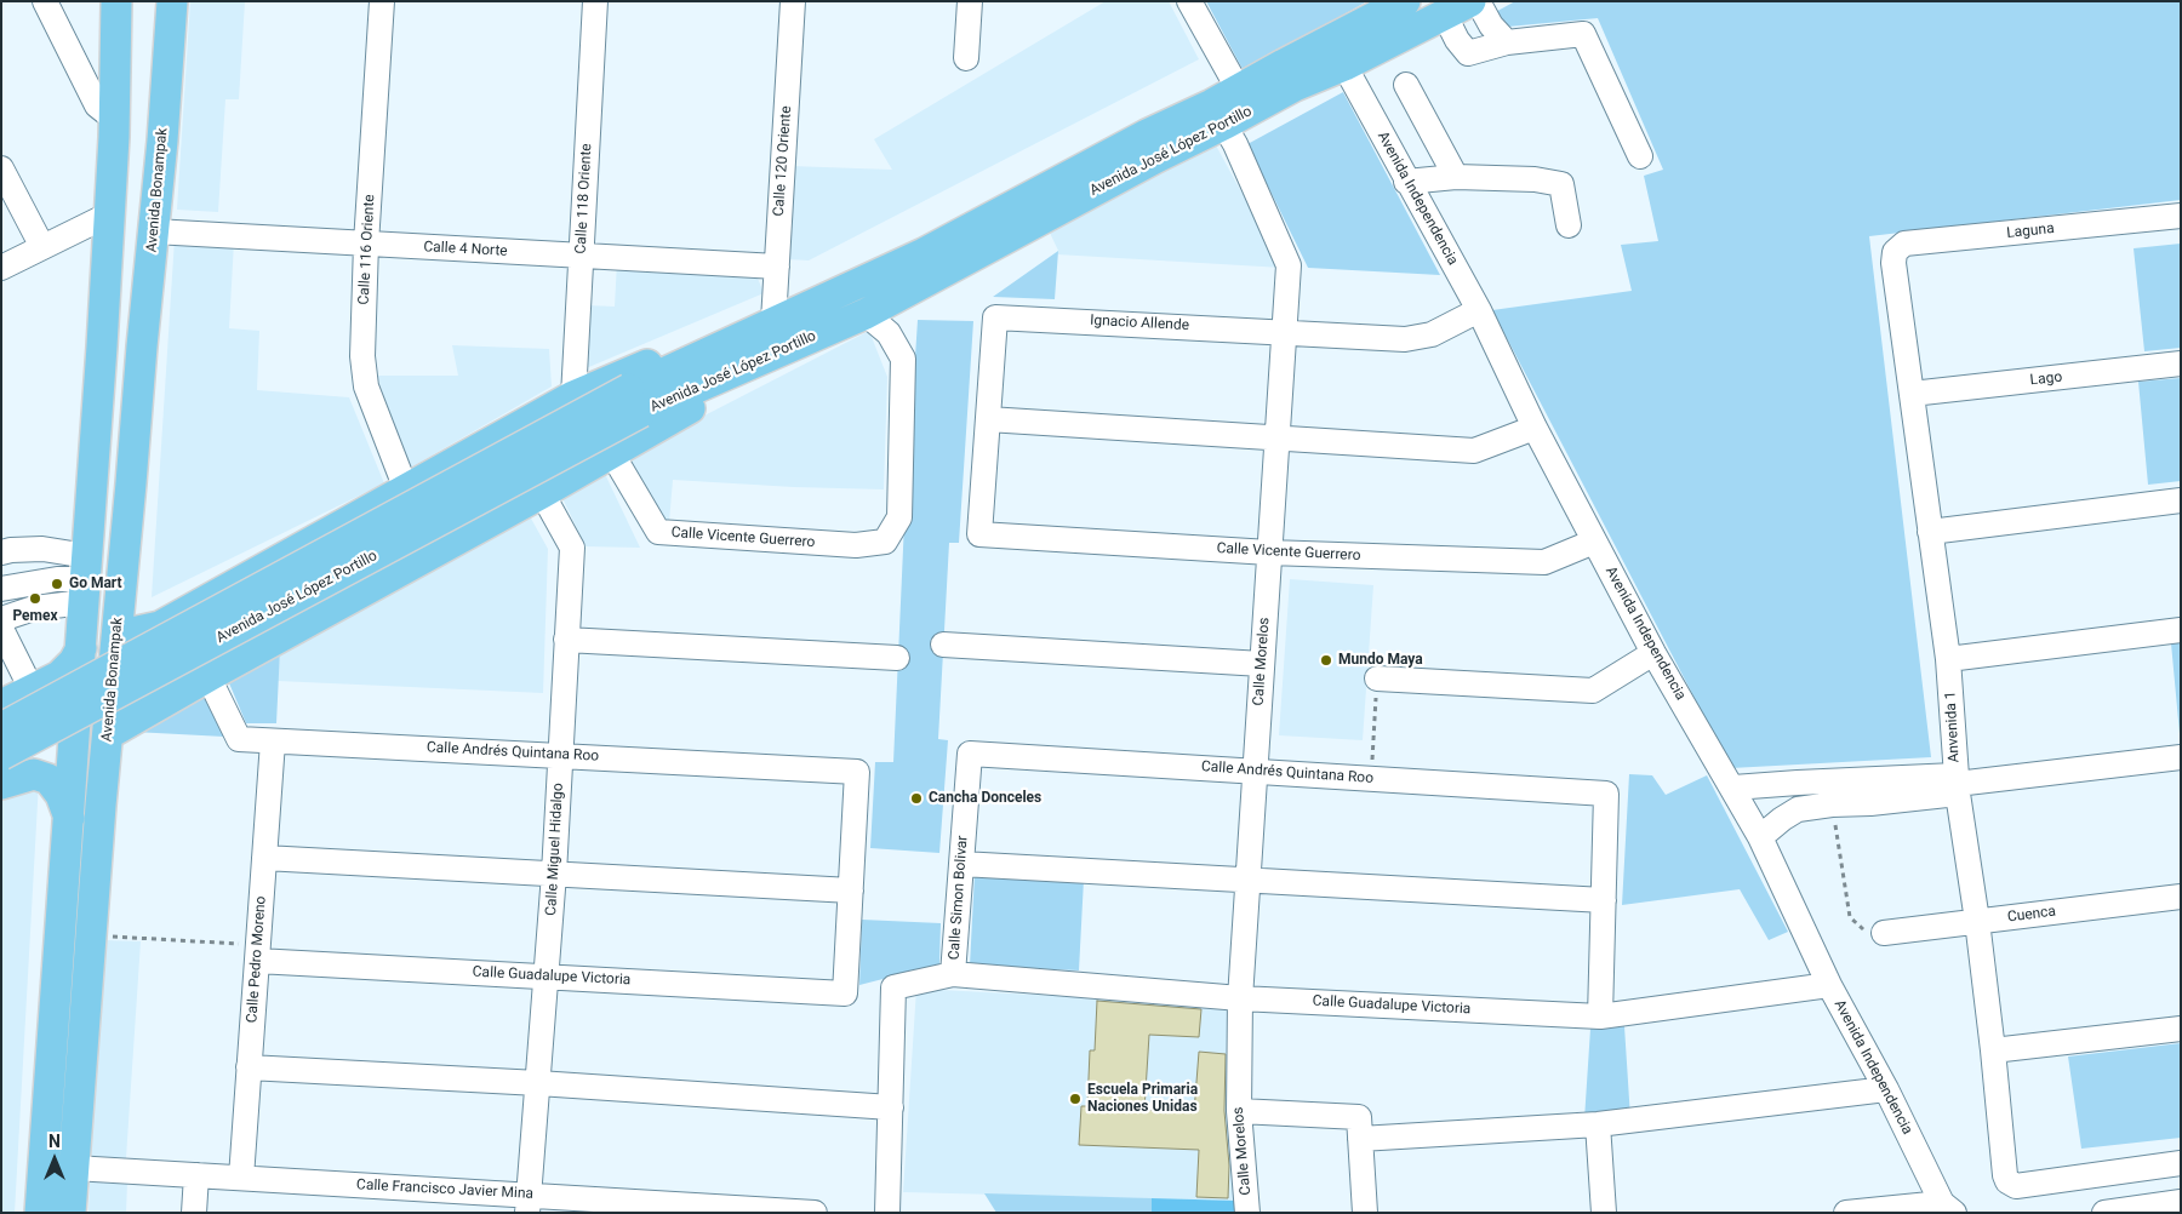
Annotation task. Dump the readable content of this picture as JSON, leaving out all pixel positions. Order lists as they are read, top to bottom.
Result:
{
  "streets": {
    "main road": ["Avenida José López Portillo", "Avenida Bonampak"],
    "street": [
      "Calle 120 Oriente",
      "Calle 118 Oriente",
      "Avenida Independencia",
      "Laguna",
      "Calle 116 Oriente",
      "Calle 4 Norte",
      "Ignacio Allende",
      "Lago",
      "Calle Vicente Guerrero",
      "Calle Morelos",
      "Anvenida 1",
      "Calle Andrés Quintana Roo",
      "Calle Miguel Hidalgo",
      "Calle Simon Bolivar",
      "Cuenca",
      "Calle Pedro Moreno",
      "Calle Guadalupe Victoria",
      "Calle Francisco Javier Mina"
    ]
  },
  "crossings": [
    ["Avenida José López Portillo", "Calle 120 Oriente"],
    ["Avenida José López Portillo", "Avenida Independencia"],
    ["Avenida José López Portillo", "Calle Vicente Guerrero"],
    ["Avenida José López Portillo", "Calle Morelos"],
    ["Calle 120 Oriente", "Calle 4 Norte"],
    ["Avenida Bonampak", "Calle 4 Norte"],
    ["Avenida Bonampak", "Calle Francisco Javier Mina"],
    ["Calle 118 Oriente", "Calle 4 Norte"],
    ["Avenida Independencia", "Ignacio Allende"],
    ["Avenida Independencia", "Calle Vicente Guerrero"],
    ["Avenida Independencia", "Calle Guadalupe Victoria"],
    ["Laguna", "Anvenida 1"],
    ["Calle 116 Oriente", "Calle 4 Norte"],
    ["Ignacio Allende", "Calle Vicente Guerrero"],
    ["Ignacio Allende", "Calle Morelos"],
    ["Lago", "Anvenida 1"],
    ["Calle Vicente Guerrero", "Calle Morelos"],
    ["Calle Morelos", "Calle Andrés Quintana Roo"],
    ["Calle Morelos", "Calle Guadalupe Victoria"],
    ["Anvenida 1", "Cuenca"],
    ["Calle Andrés Quintana Roo", "Calle Miguel Hidalgo"],
    ["Calle Andrés Quintana Roo", "Calle Simon Bolivar"],
    ["Calle Andrés Quintana Roo", "Calle Pedro Moreno"],
    ["Calle Andrés Quintana Roo", "Calle Guadalupe Victoria"],
    ["Calle Miguel Hidalgo", "Calle Guadalupe Victoria"],
    ["Calle Miguel Hidalgo", "Calle Francisco Javier Mina"],
    ["Calle Simon Bolivar", "Calle Guadalupe Victoria"],
    ["Calle Pedro Moreno", "Calle Guadalupe Victoria"],
    ["Calle Pedro Moreno", "Calle Francisco Javier Mina"]
  ],
  "places": [
    "Go Mart",
    "Pemex",
    "Mundo Maya",
    "Cancha Donceles",
    "Escuela Primaria Naciones Unidas"
  ],
  "north": "top"
}
